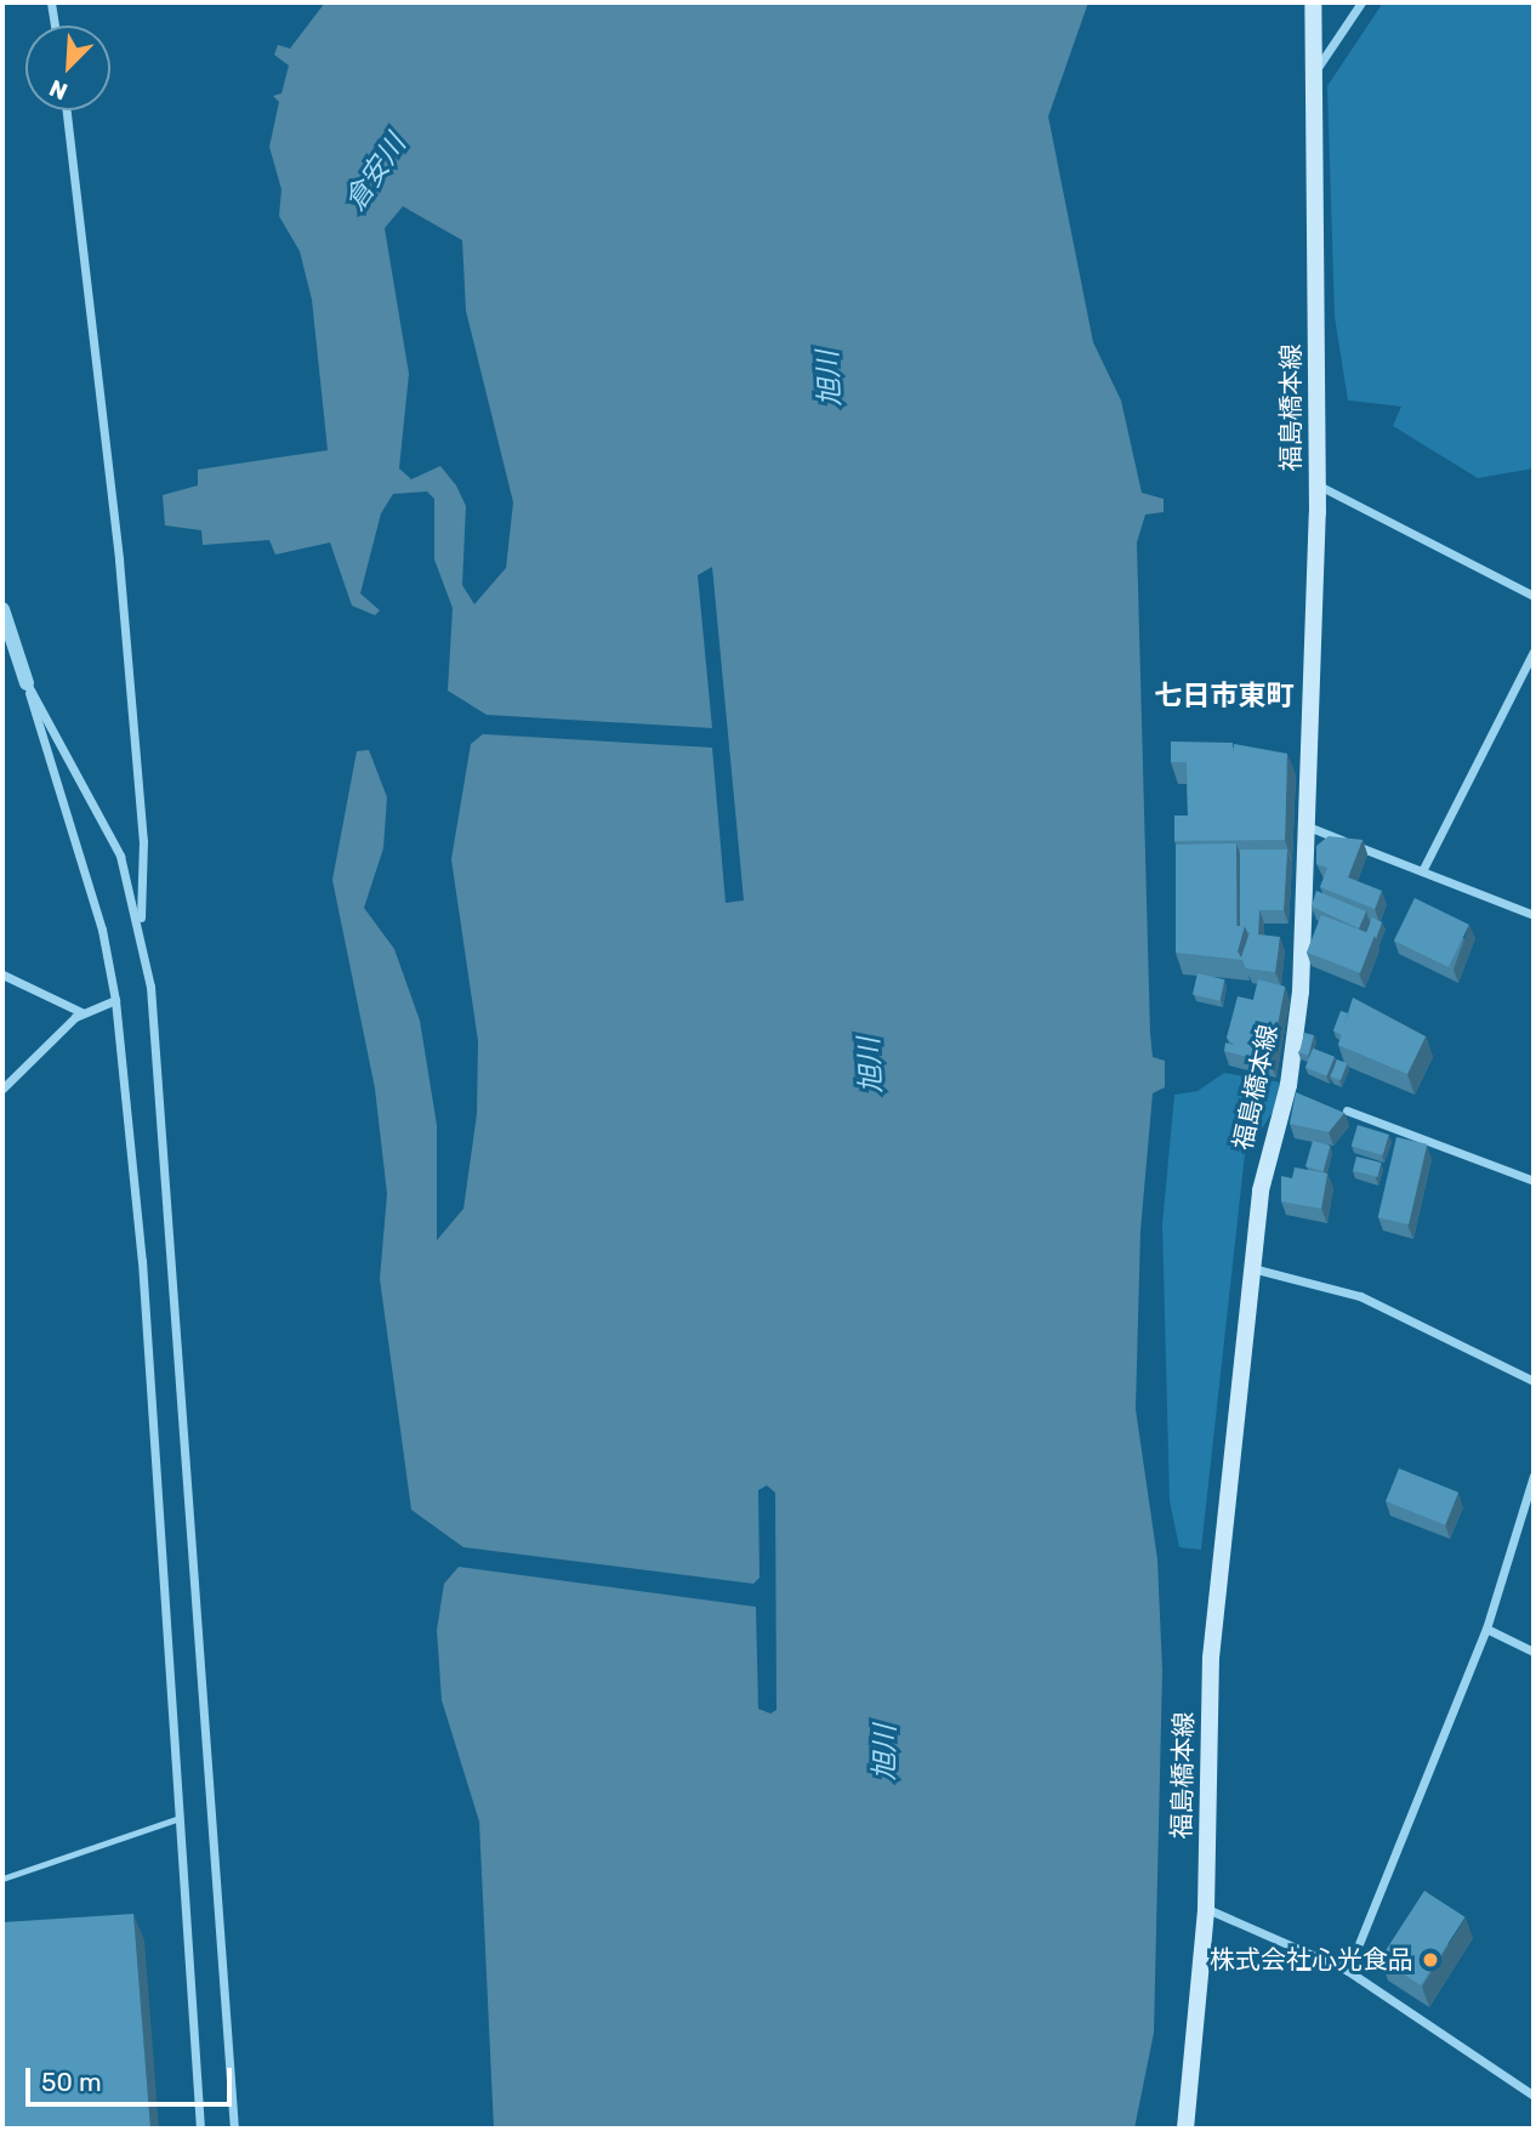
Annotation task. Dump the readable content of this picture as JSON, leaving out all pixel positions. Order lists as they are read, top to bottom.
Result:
{
  "streets": {
    "main road": ["福島橋本線"]
  },
  "districts": ["七日市東町"],
  "water": ["倉安川", "旭川"],
  "places": ["株式会社心光食品"],
  "scale_bar": "50 m",
  "north": "bottom left"
}
